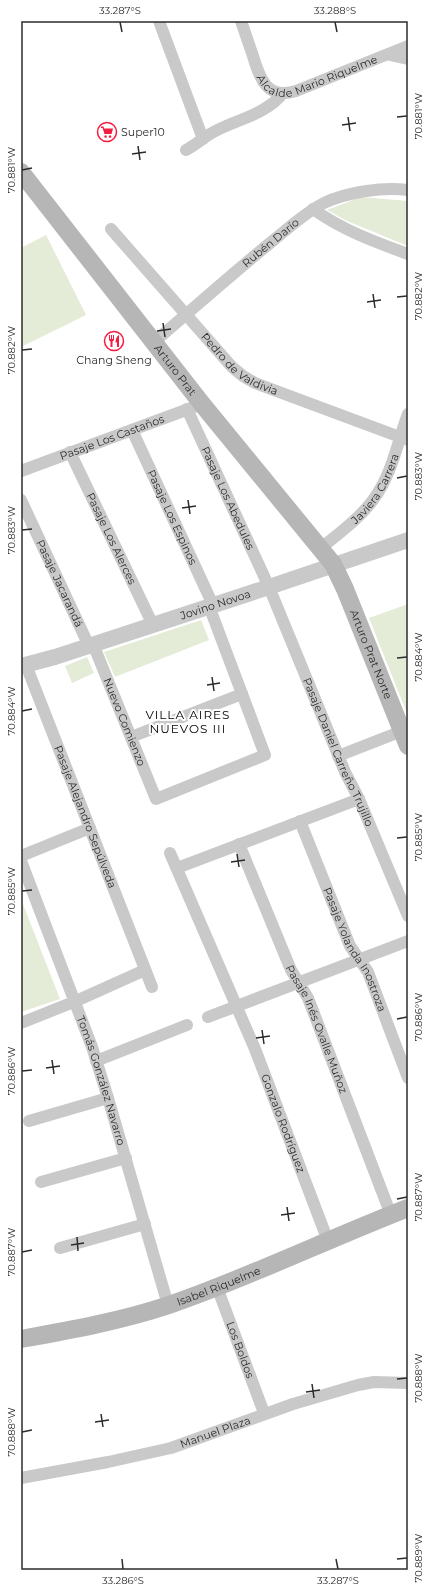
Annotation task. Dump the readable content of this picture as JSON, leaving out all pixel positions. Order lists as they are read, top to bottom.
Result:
{
  "streets": {
    "main road": ["Arturo Prat", "Arturo Prat Norte", "Isabel Riquelme"],
    "street": [
      "Alcalde Mario Riquelme",
      "Rubén Darío",
      "Pedro de Valdivia",
      "Pasaje Los Castaños",
      "Javiera Carrera",
      "Pasaje Los Abedules",
      "Pasaje Los Espinos",
      "Pasaje Los Alerces",
      "Pasaje Jacarandá",
      "Jovino Novoa",
      "Nuevo Comienzo",
      "Pasaje Daniel Carreño Trujillo",
      "Pasaje Alejandro Sepúlveda",
      "Pasaje Yolanda Inostroza",
      "Pasaje Inés Ovalle Muñoz",
      "Tomás González Navarro",
      "Gonzalo Rodríguez",
      "Los Boldos",
      "Manuel Plaza"
    ]
  },
  "crossings": [
    ["Rubén Darío", "Pedro de Valdivia"],
    ["Rubén Darío", "Arturo Prat"],
    ["Pedro de Valdivia", "Javiera Carrera"],
    ["Arturo Prat", "Pasaje Los Castaños"],
    ["Arturo Prat", "Javiera Carrera"],
    ["Arturo Prat", "Pasaje Los Abedules"],
    ["Arturo Prat", "Jovino Novoa"],
    ["Arturo Prat", "Arturo Prat Norte"],
    ["Pasaje Los Castaños", "Pasaje Los Abedules"],
    ["Pasaje Los Castaños", "Pasaje Los Espinos"],
    ["Pasaje Los Castaños", "Pasaje Los Alerces"],
    ["Pasaje Los Abedules", "Jovino Novoa"],
    ["Pasaje Los Abedules", "Pasaje Daniel Carreño Trujillo"],
    ["Pasaje Los Espinos", "Jovino Novoa"],
    ["Pasaje Los Alerces", "Jovino Novoa"],
    ["Pasaje Jacarandá", "Jovino Novoa"],
    ["Pasaje Jacarandá", "Nuevo Comienzo"],
    ["Jovino Novoa", "Arturo Prat Norte"],
    ["Jovino Novoa", "Nuevo Comienzo"],
    ["Jovino Novoa", "Pasaje Daniel Carreño Trujillo"],
    ["Jovino Novoa", "Pasaje Alejandro Sepúlveda"],
    ["Pasaje Inés Ovalle Muñoz", "Isabel Riquelme"],
    ["Tomás González Navarro", "Isabel Riquelme"],
    ["Gonzalo Rodríguez", "Isabel Riquelme"],
    ["Isabel Riquelme", "Los Boldos"],
    ["Los Boldos", "Manuel Plaza"]
  ],
  "districts": ["VILLA AIRES NUEVOS III"],
  "places": {
    "supermarket": ["Super10"],
    "restaurant": ["Chang Sheng"]
  },
  "coordinates": [
    "33.287°S",
    "33.288°S",
    "70.881°W",
    "70.882°W",
    "70.883°W",
    "70.884°W",
    "70.885°W",
    "70.886°W",
    "70.887°W",
    "70.888°W",
    "70.889°W",
    "33.286°S"
  ]
}
